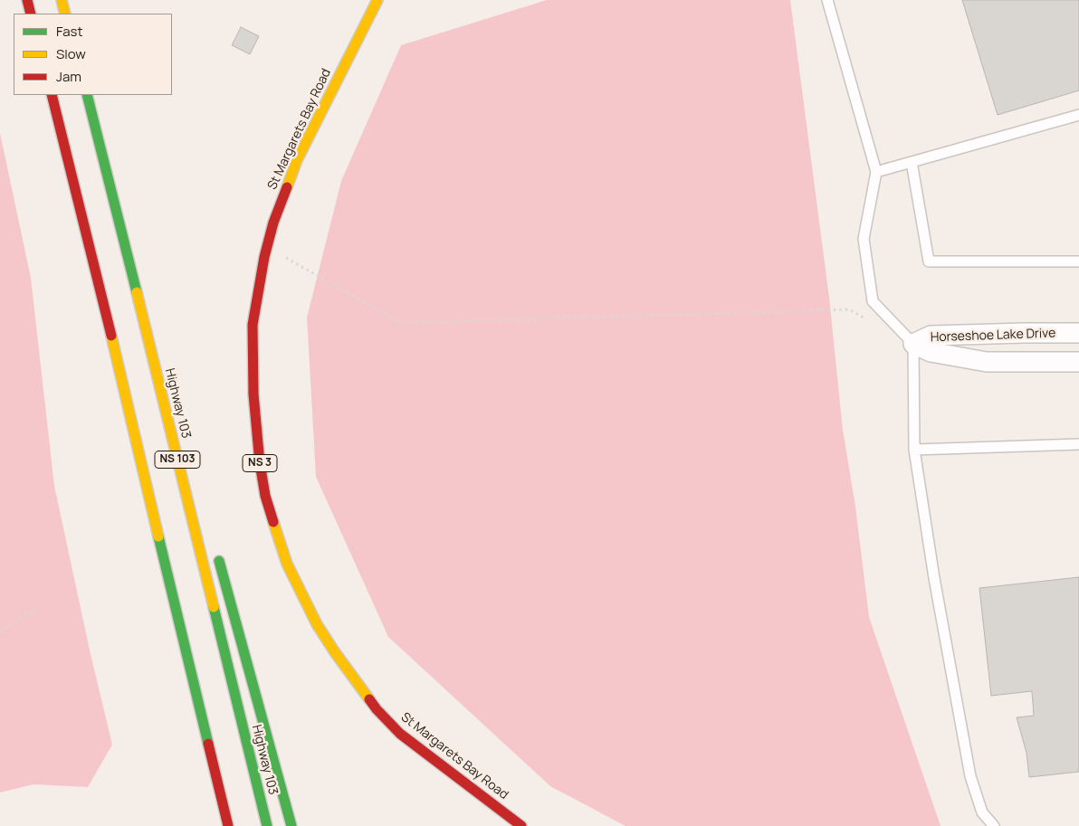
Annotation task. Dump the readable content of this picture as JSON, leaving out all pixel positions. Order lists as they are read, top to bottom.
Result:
{
  "streets": {
    "main road": [
      "St Margarets Bay Road",
      "Highway 103",
      "NS 103",
      "NS 3"
    ],
    "street": ["Horseshoe Lake Drive"]
  },
  "legend": ["Fast", "Slow", "Jam"]
}
